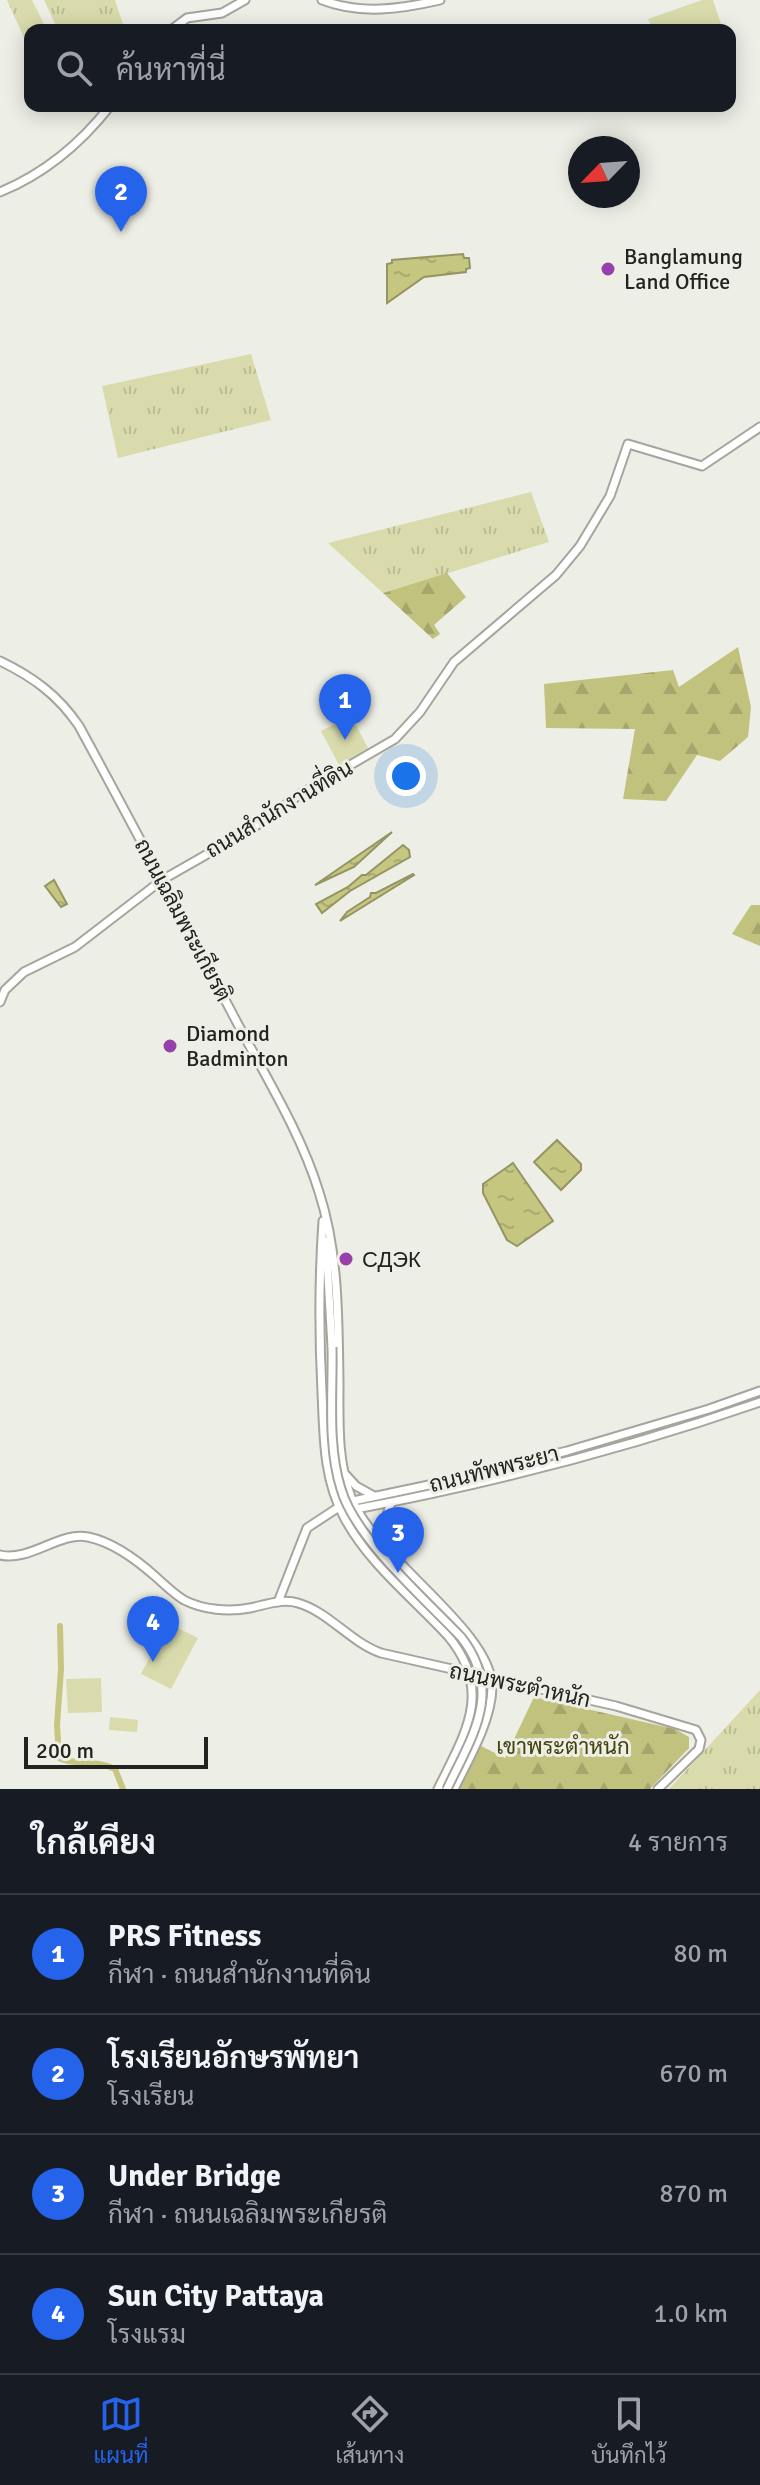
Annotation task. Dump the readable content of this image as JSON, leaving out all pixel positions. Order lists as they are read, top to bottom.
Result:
{
  "streets": {
    "main road": [
      "ถนนสำนักงานที่ดิน",
      "ถนนเฉลิมพระเกียรติ",
      "ถนนทัพพระยา",
      "ถนนพระตำหนัก"
    ]
  },
  "crossings": [
    ["ถนนสำนักงานที่ดิน", "ถนนเฉลิมพระเกียรติ"],
    ["ถนนเฉลิมพระเกียรติ", "ถนนทัพพระยา"],
    ["ถนนเฉลิมพระเกียรติ", "ถนนพระตำหนัก"],
    ["ถนนทัพพระยา", "ถนนพระตำหนัก"]
  ],
  "parks": ["เขาพระตำหนัก"],
  "places": ["Banglamung Land Office", "Diamond Badminton", "СДЭК"],
  "scale_bar": "200 m",
  "north": "bottom left",
  "page": {
    "search": "ค้นหาที่นี่",
    "pins": [
      "2",
      "1",
      "3",
      "4"
    ],
    "scale": "200 m",
    "heading": ["ใกล้เคียง", "4 รายการ"],
    "list": [
      {
        "mark": "1",
        "name": "PRS Fitness",
        "note": "กีฬา · ถนนสำนักงานที่ดิน",
        "value": "80 m"
      },
      {
        "mark": "2",
        "name": "โรงเรียนอักษรพัทยา",
        "note": "โรงเรียน",
        "value": "670 m"
      },
      {
        "mark": "3",
        "name": "Under Bridge",
        "note": "กีฬา · ถนนเฉลิมพระเกียรติ",
        "value": "870 m"
      },
      {
        "mark": "4",
        "name": "Sun City Pattaya",
        "note": "โรงแรม",
        "value": "1.0 km"
      }
    ],
    "nav": ["แผนที่", "เส้นทาง", "บันทึกไว้"]
  }
}
